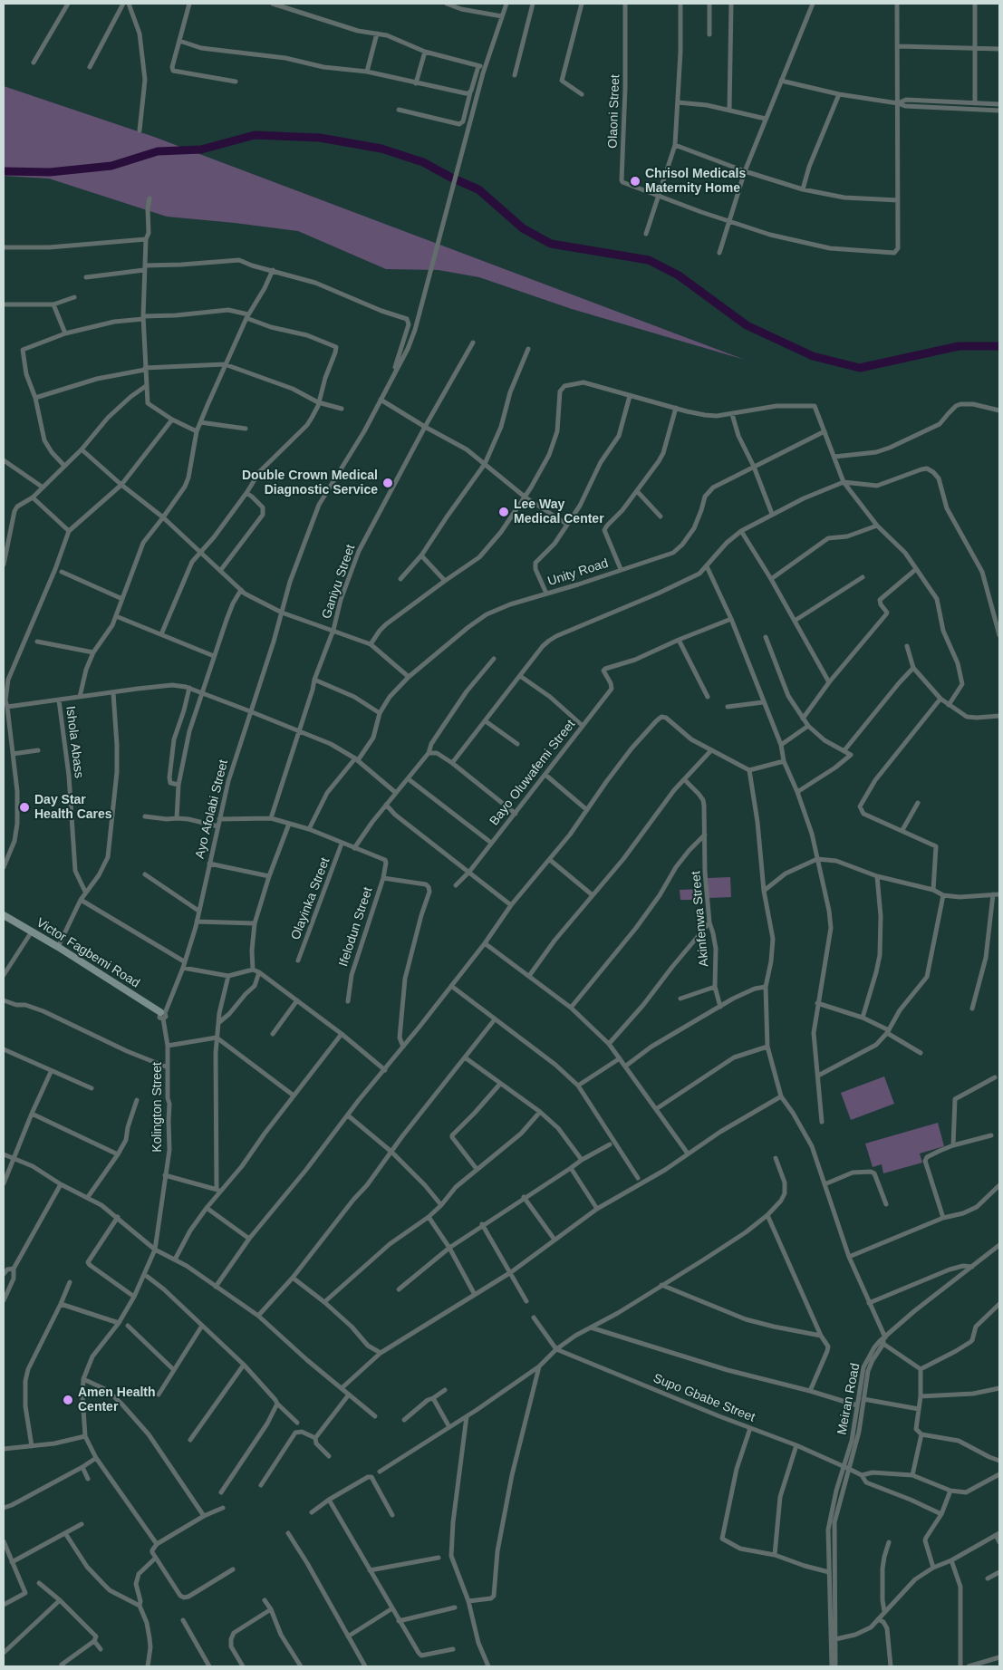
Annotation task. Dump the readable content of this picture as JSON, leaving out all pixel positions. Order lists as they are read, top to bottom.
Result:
{
  "streets": {
    "street": [
      "Olaoni Street",
      "Unity Road",
      "Ganiyu Street",
      "Ishola Abass",
      "Bayo Oluwafemi Street",
      "Ayo Afolabi Street",
      "Olayinka Street",
      "Akinfenwa Street",
      "Ifelodun Street",
      "Victor Fagbemi Road",
      "Kolington Street",
      "Supo Gbabe Street",
      "Meiran Road"
    ]
  },
  "crossings": [
    ["Ayo Afolabi Street", "Victor Fagbemi Road"],
    ["Ayo Afolabi Street", "Kolington Street"],
    ["Victor Fagbemi Road", "Kolington Street"],
    ["Supo Gbabe Street", "Meiran Road"]
  ],
  "places": [
    "Chrisol Medicals Maternity Home",
    "Double Crown Medical Diagnostic Service",
    "Lee Way Medical Center",
    "Day Star Health Cares",
    "Amen Health Center"
  ]
}
